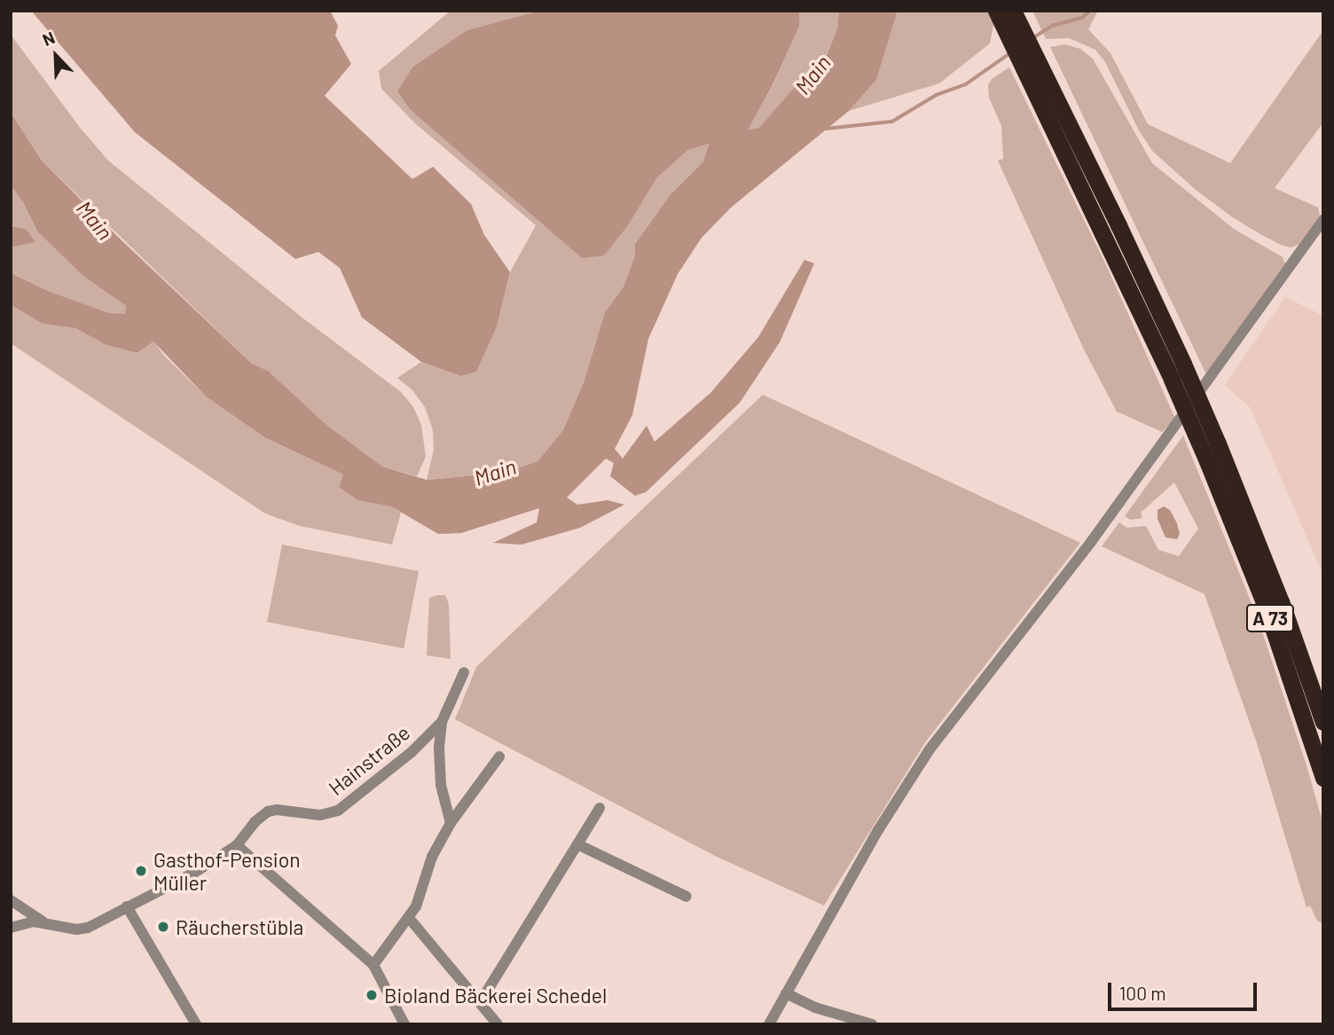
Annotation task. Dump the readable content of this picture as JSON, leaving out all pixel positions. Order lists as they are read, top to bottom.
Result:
{
  "streets": {
    "highway": ["A 73"],
    "street": ["Hainstraße"]
  },
  "water": ["Main"],
  "places": ["Gasthof-Pension Müller", "Räucherstübla", "Bioland Bäckerei Schedel"],
  "scale_bar": "100 m",
  "north": "top left"
}
